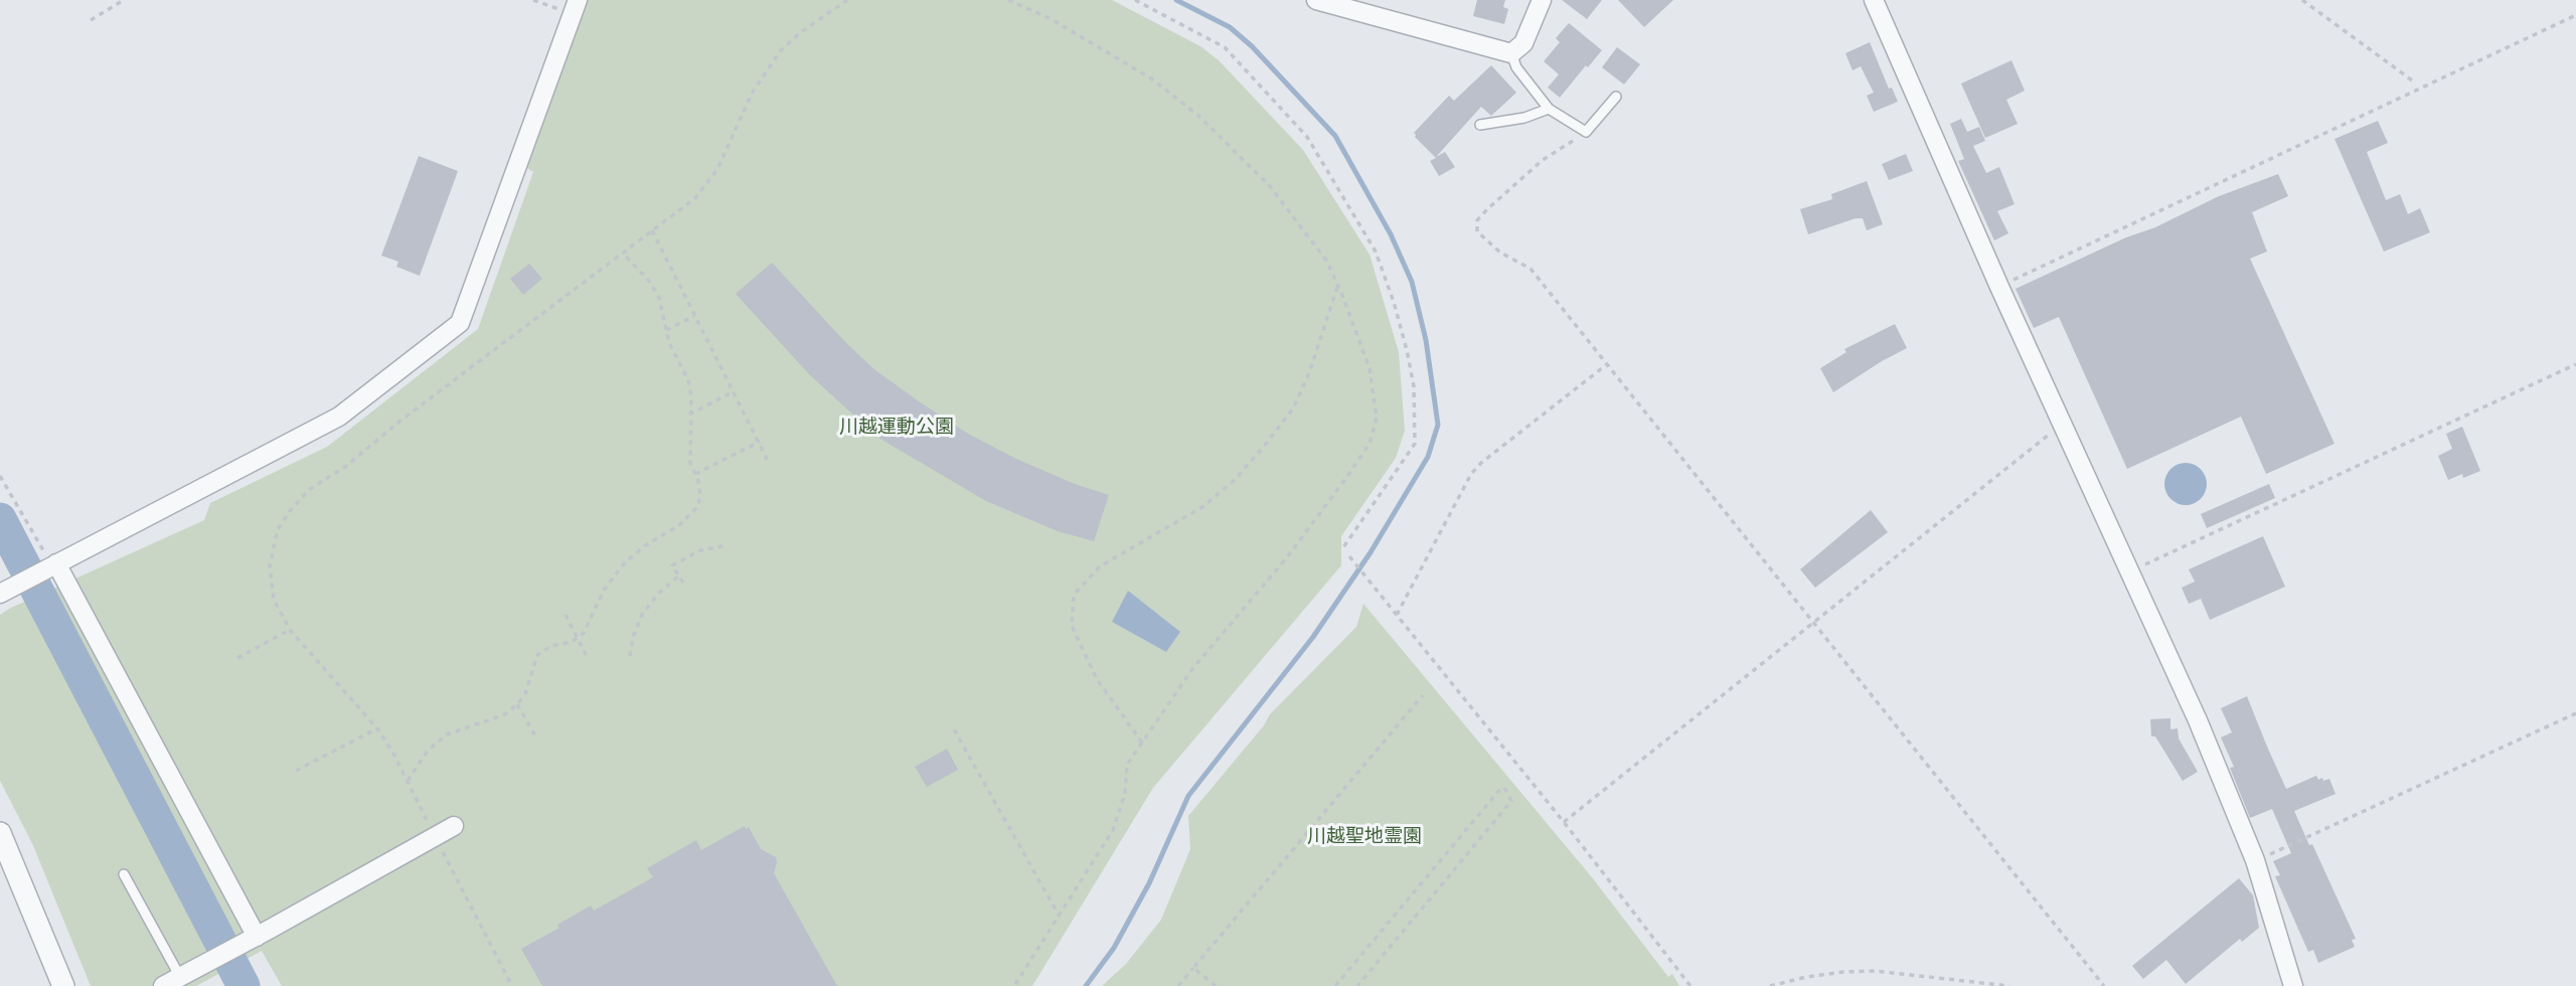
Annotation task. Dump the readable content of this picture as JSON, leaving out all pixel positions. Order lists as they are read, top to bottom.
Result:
{
  "parks": ["川越運動公園", "川越聖地霊園"]
}
